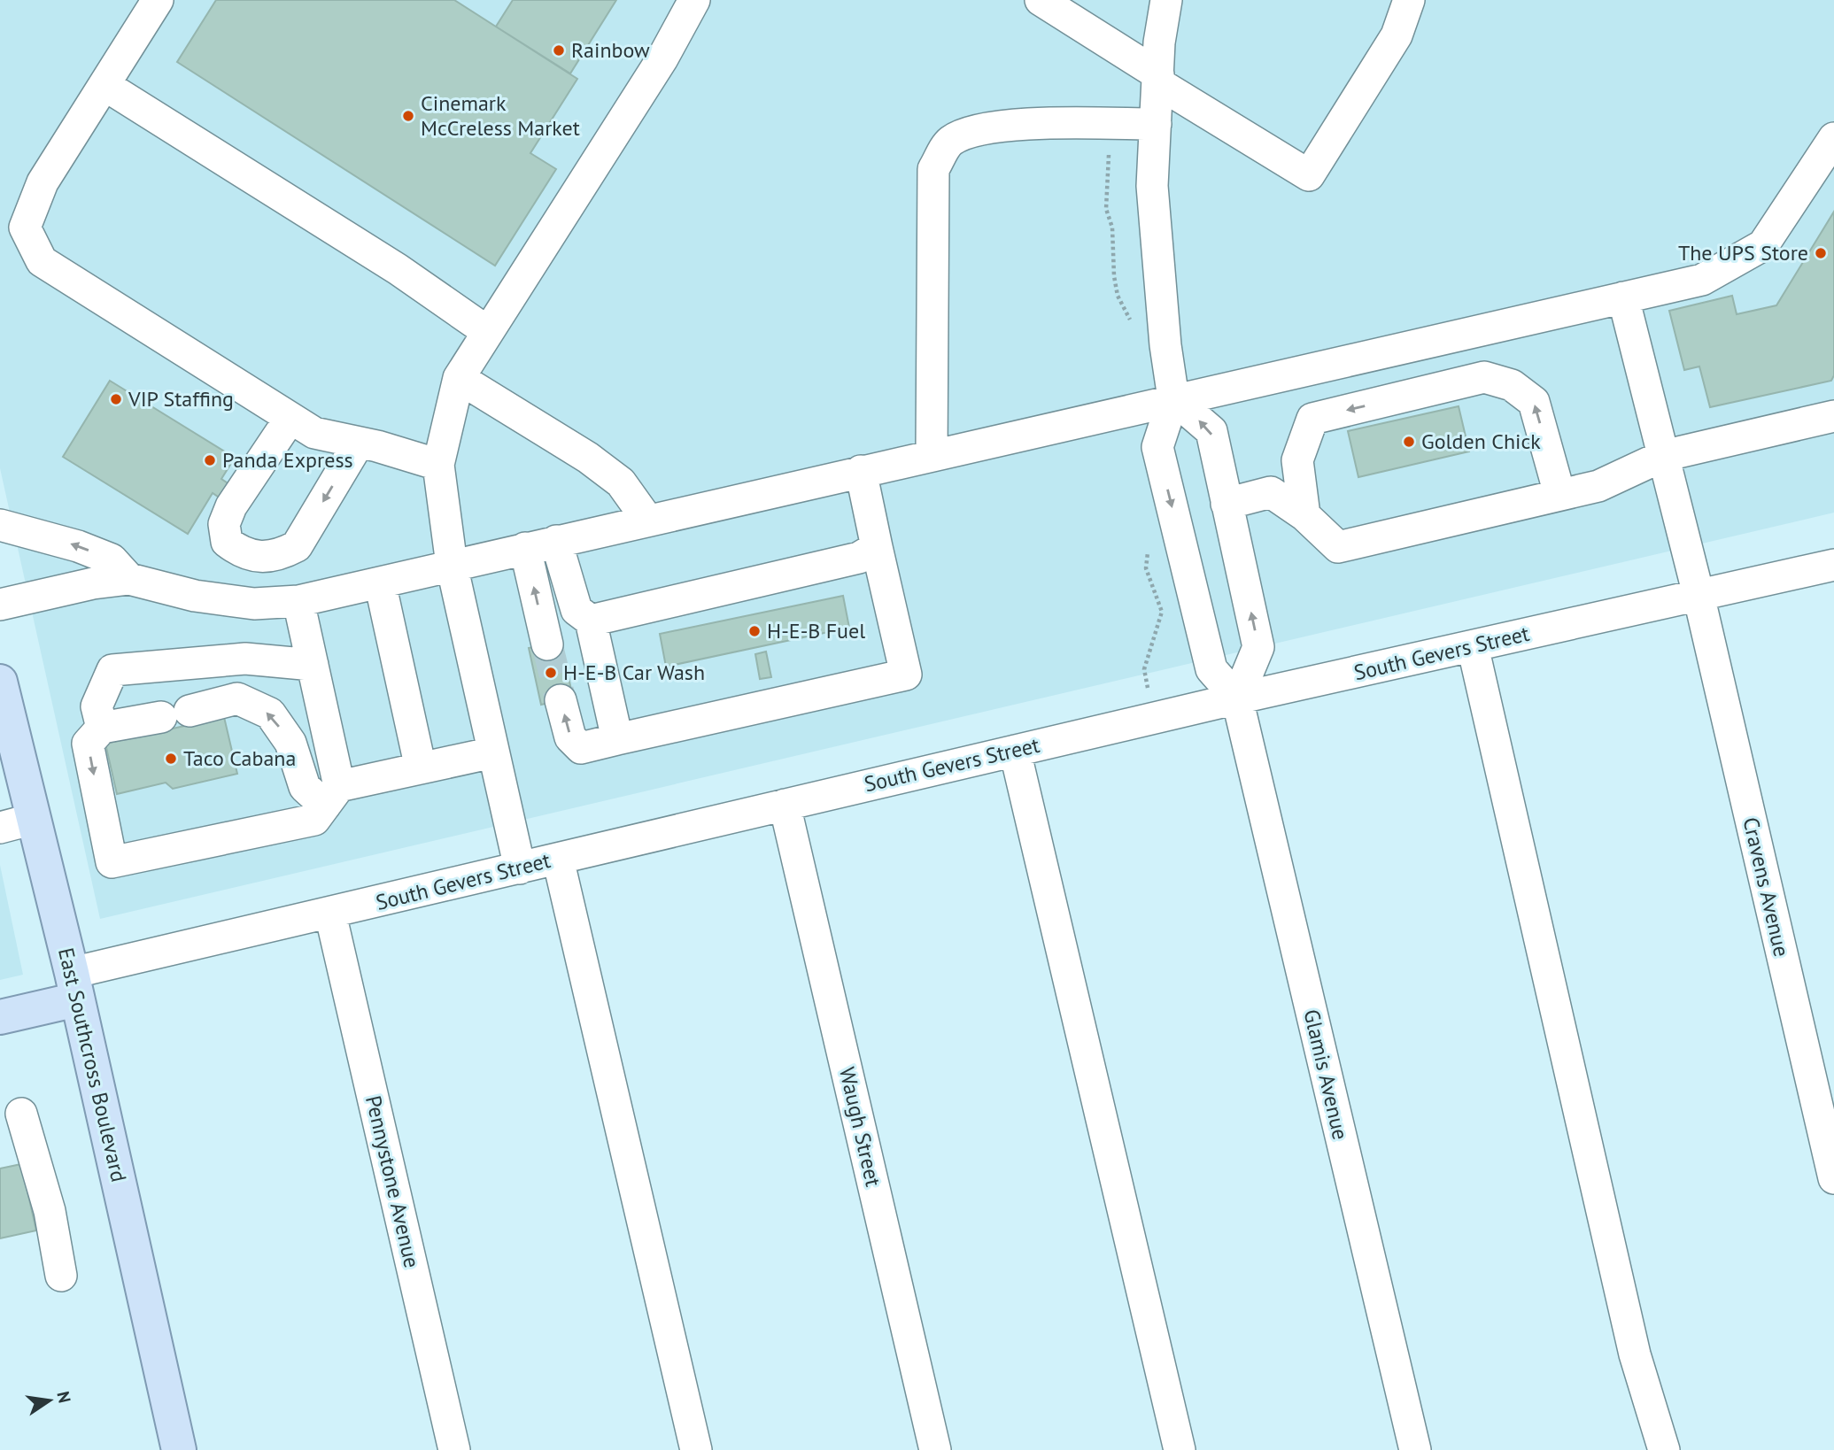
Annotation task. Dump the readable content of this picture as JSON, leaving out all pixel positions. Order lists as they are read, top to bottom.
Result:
{
  "streets": {
    "main road": ["South Gevers Street", "East Southcross Boulevard"],
    "street": [
      "Cravens Avenue",
      "Glamis Avenue",
      "Waugh Street",
      "Pennystone Avenue"
    ]
  },
  "crossings": [
    ["South Gevers Street", "Cravens Avenue"],
    ["South Gevers Street", "East Southcross Boulevard"],
    ["South Gevers Street", "Glamis Avenue"],
    ["South Gevers Street", "Waugh Street"],
    ["South Gevers Street", "Pennystone Avenue"]
  ],
  "places": [
    "Rainbow",
    "Cinemark McCreless Market",
    "The UPS Store",
    "VIP Staffing",
    "Golden Chick",
    "Panda Express",
    "H-E-B Fuel",
    "H-E-B Car Wash",
    "Taco Cabana"
  ],
  "north": "right"
}
